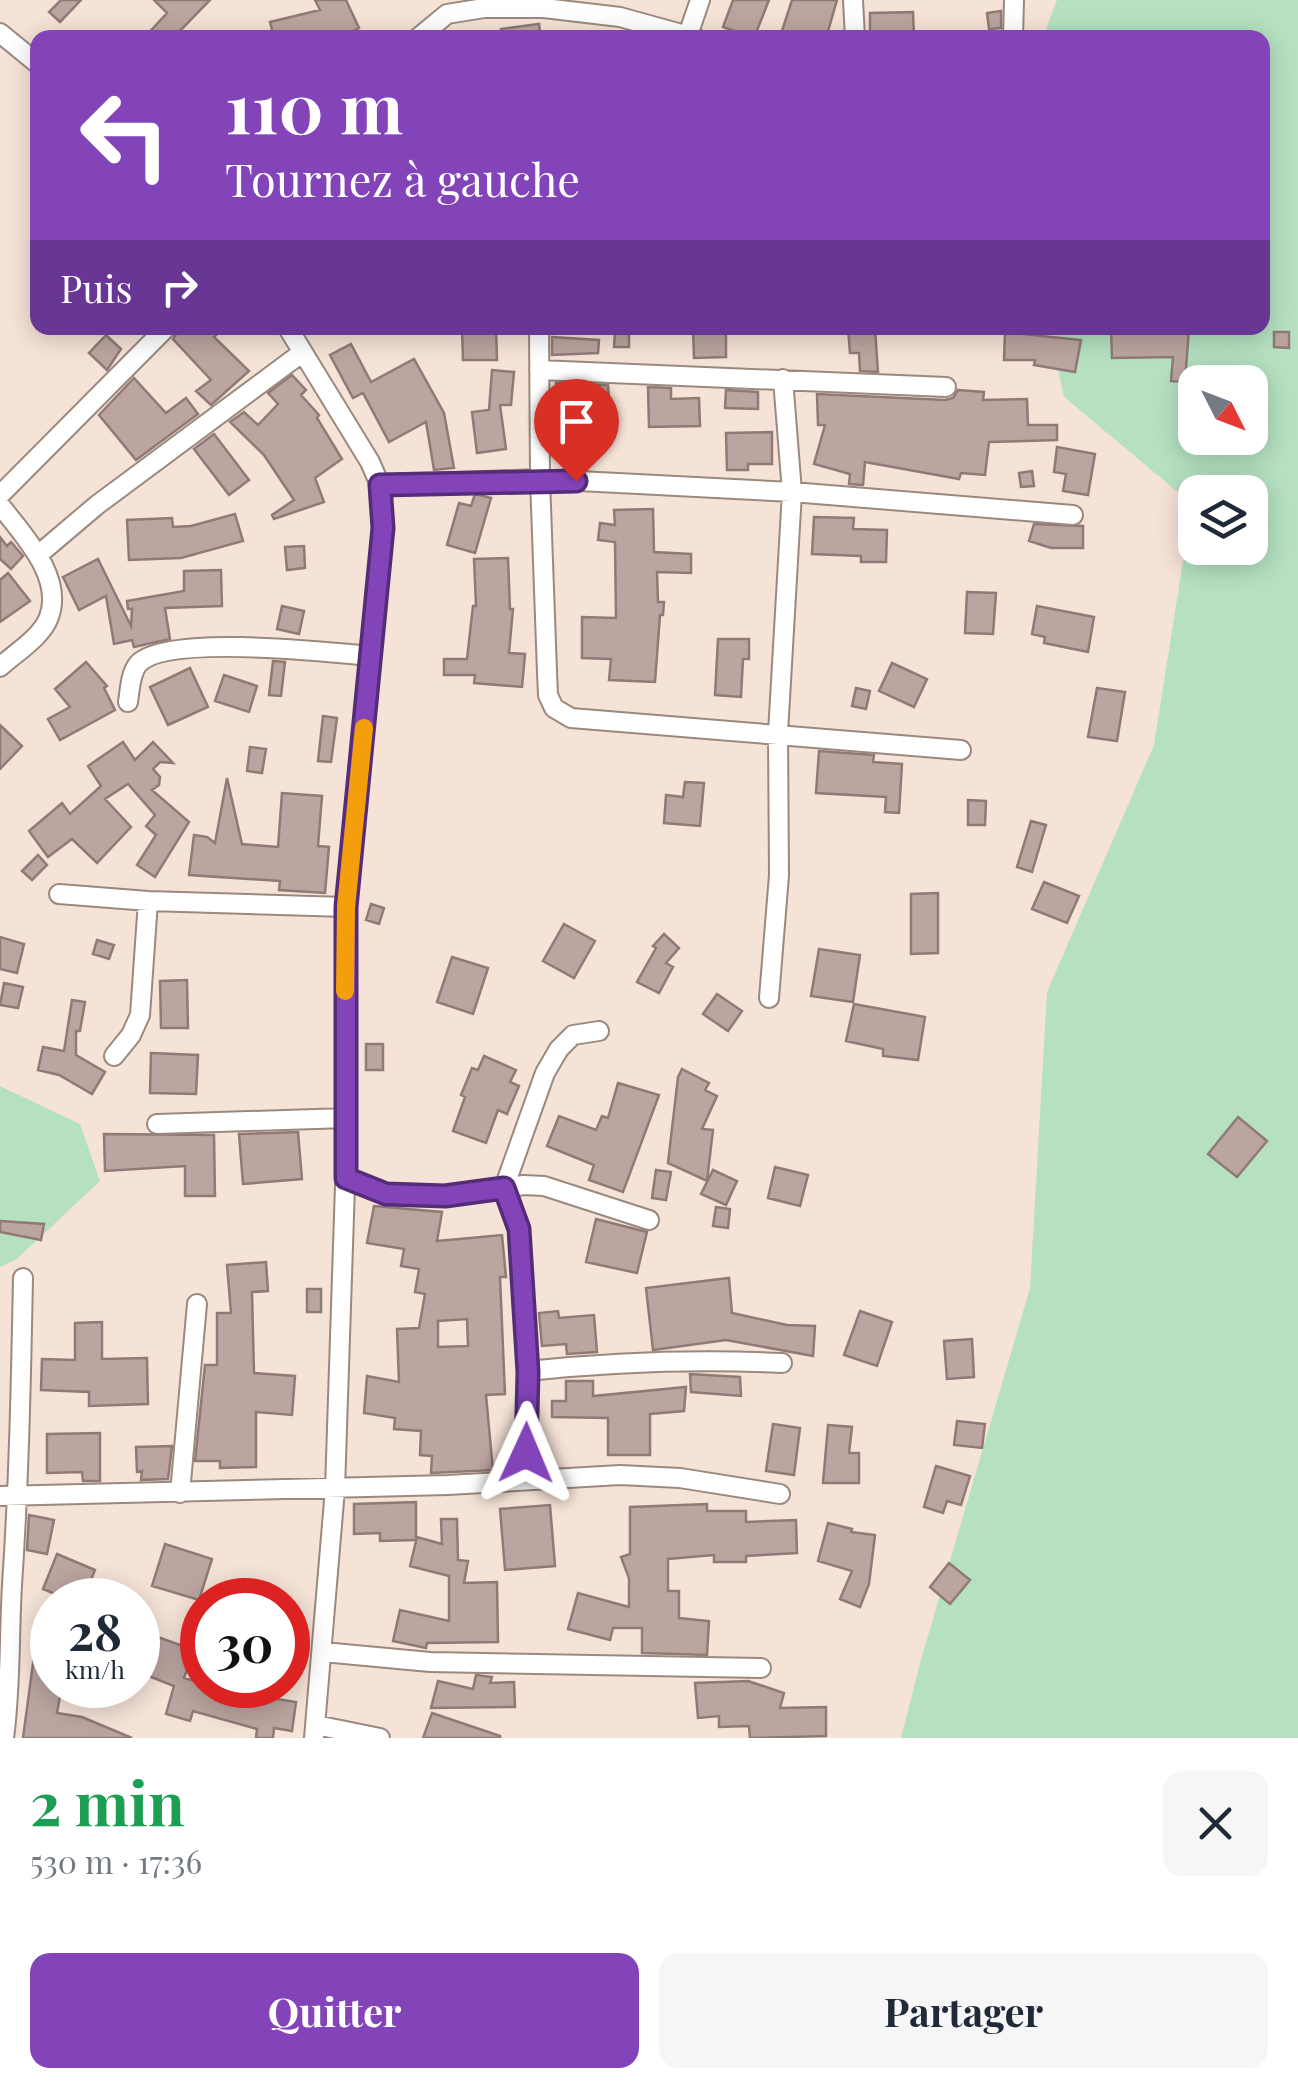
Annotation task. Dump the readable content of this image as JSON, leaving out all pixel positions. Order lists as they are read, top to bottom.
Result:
{
  "north": "bottom right",
  "page": {
    "turn": ["110 m", "Tournez à gauche"],
    "then": "Puis",
    "speed": "28 km/h",
    "limit": "30",
    "heading": ["2 min", "530 m · 17:36"],
    "buttons": ["Quitter", "Partager"]
  }
}
